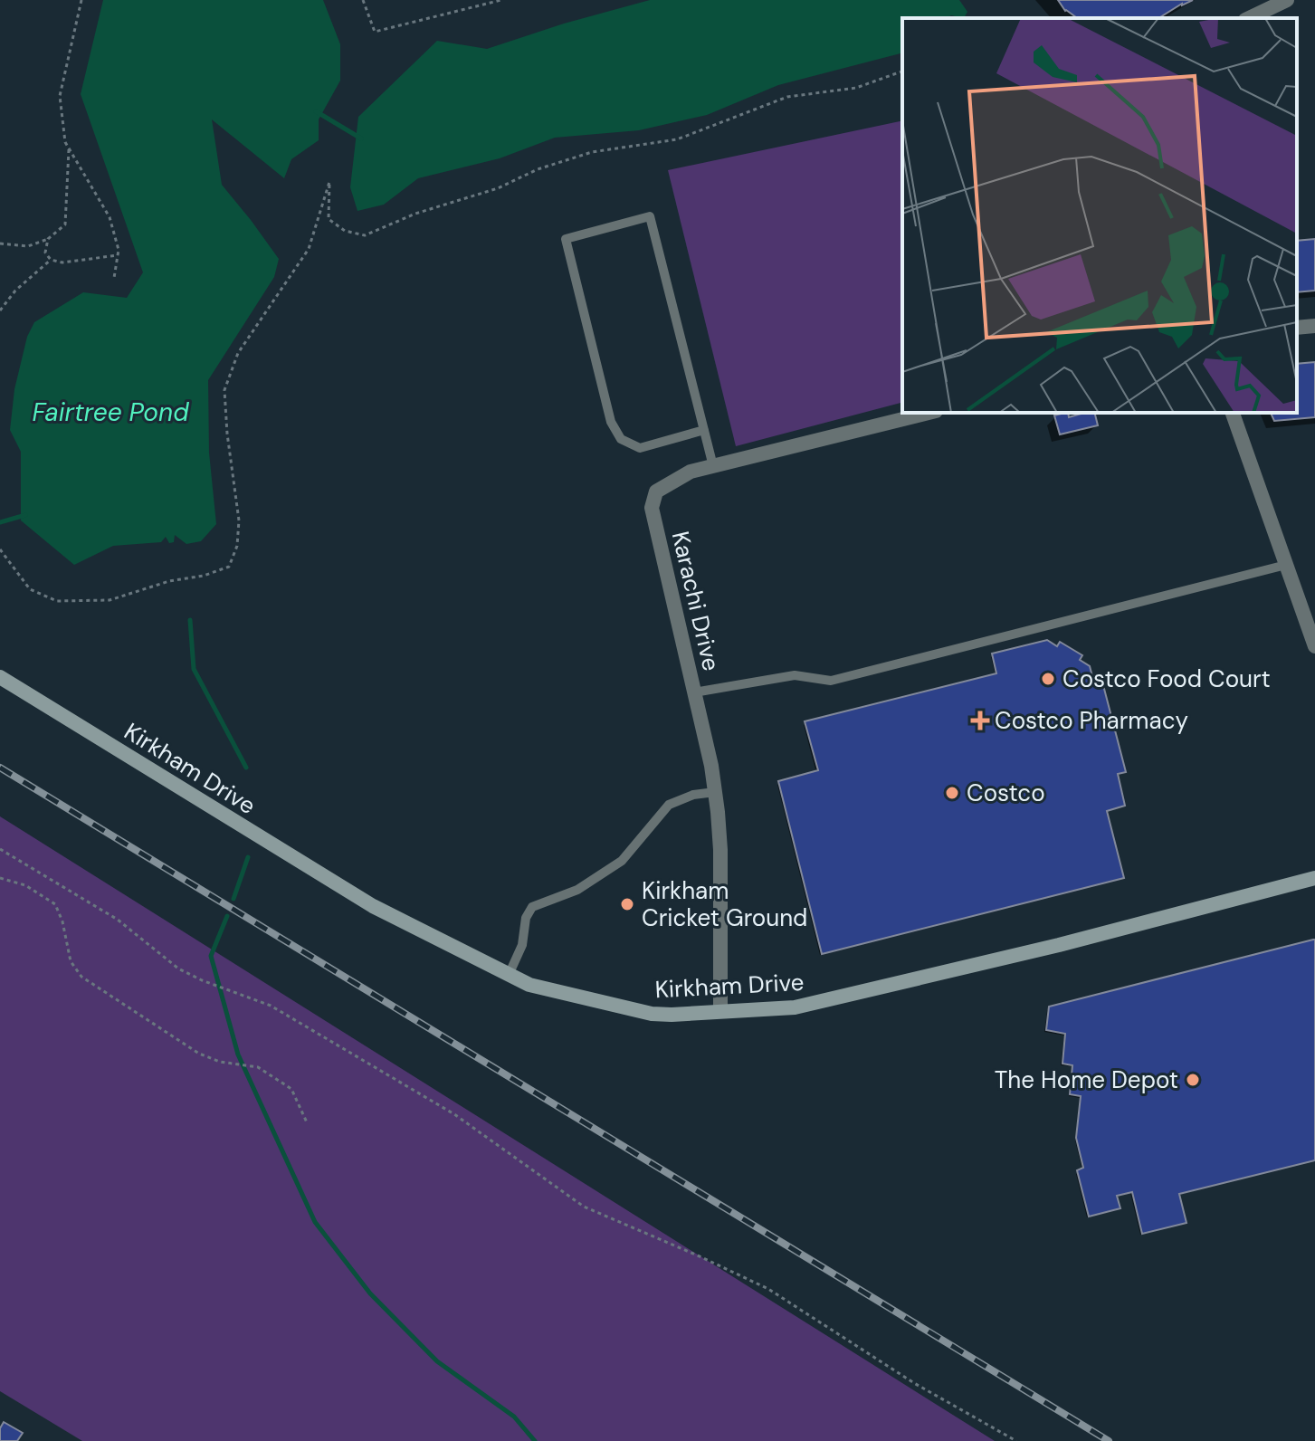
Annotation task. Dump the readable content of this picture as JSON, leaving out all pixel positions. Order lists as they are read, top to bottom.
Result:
{
  "streets": {
    "street": ["Karachi Drive", "Kirkham Drive"]
  },
  "crossings": [
    ["Karachi Drive", "Kirkham Drive"]
  ],
  "water": ["Fairtree Pond"],
  "places": {
    "other": [
      "Costco Food Court",
      "Costco",
      "Kirkham Cricket Ground",
      "The Home Depot"
    ],
    "health": ["Costco Pharmacy"]
  }
}
